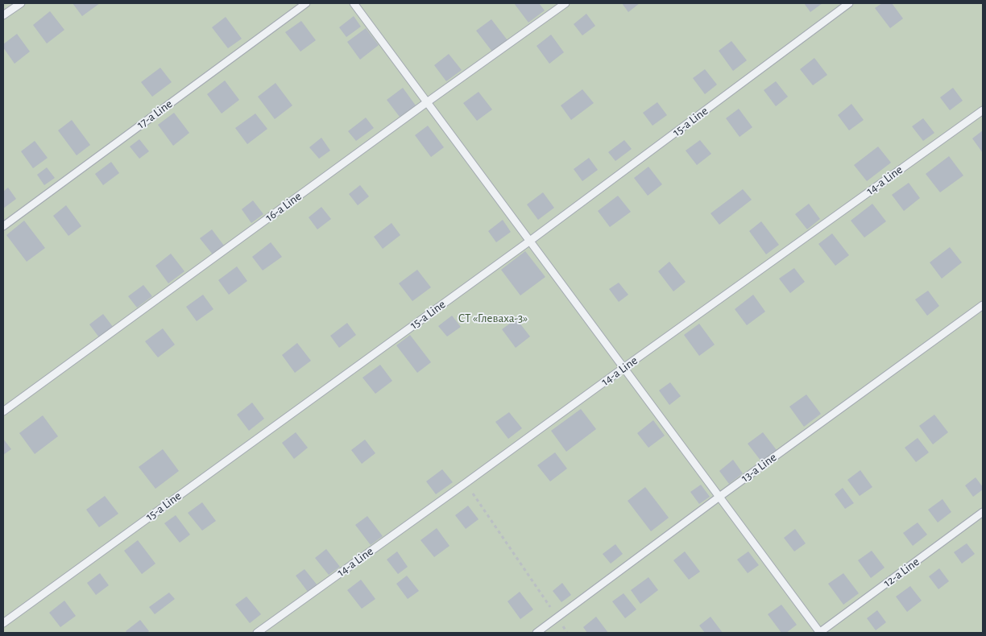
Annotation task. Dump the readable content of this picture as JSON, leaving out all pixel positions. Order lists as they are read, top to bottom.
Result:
{
  "streets": {
    "lane": [
      "17-a Line",
      "15-a Line",
      "14-a Line",
      "16-a Line",
      "13-a Line",
      "12-a Line"
    ]
  },
  "parks": ["СТ «Глеваха-3»"]
}
